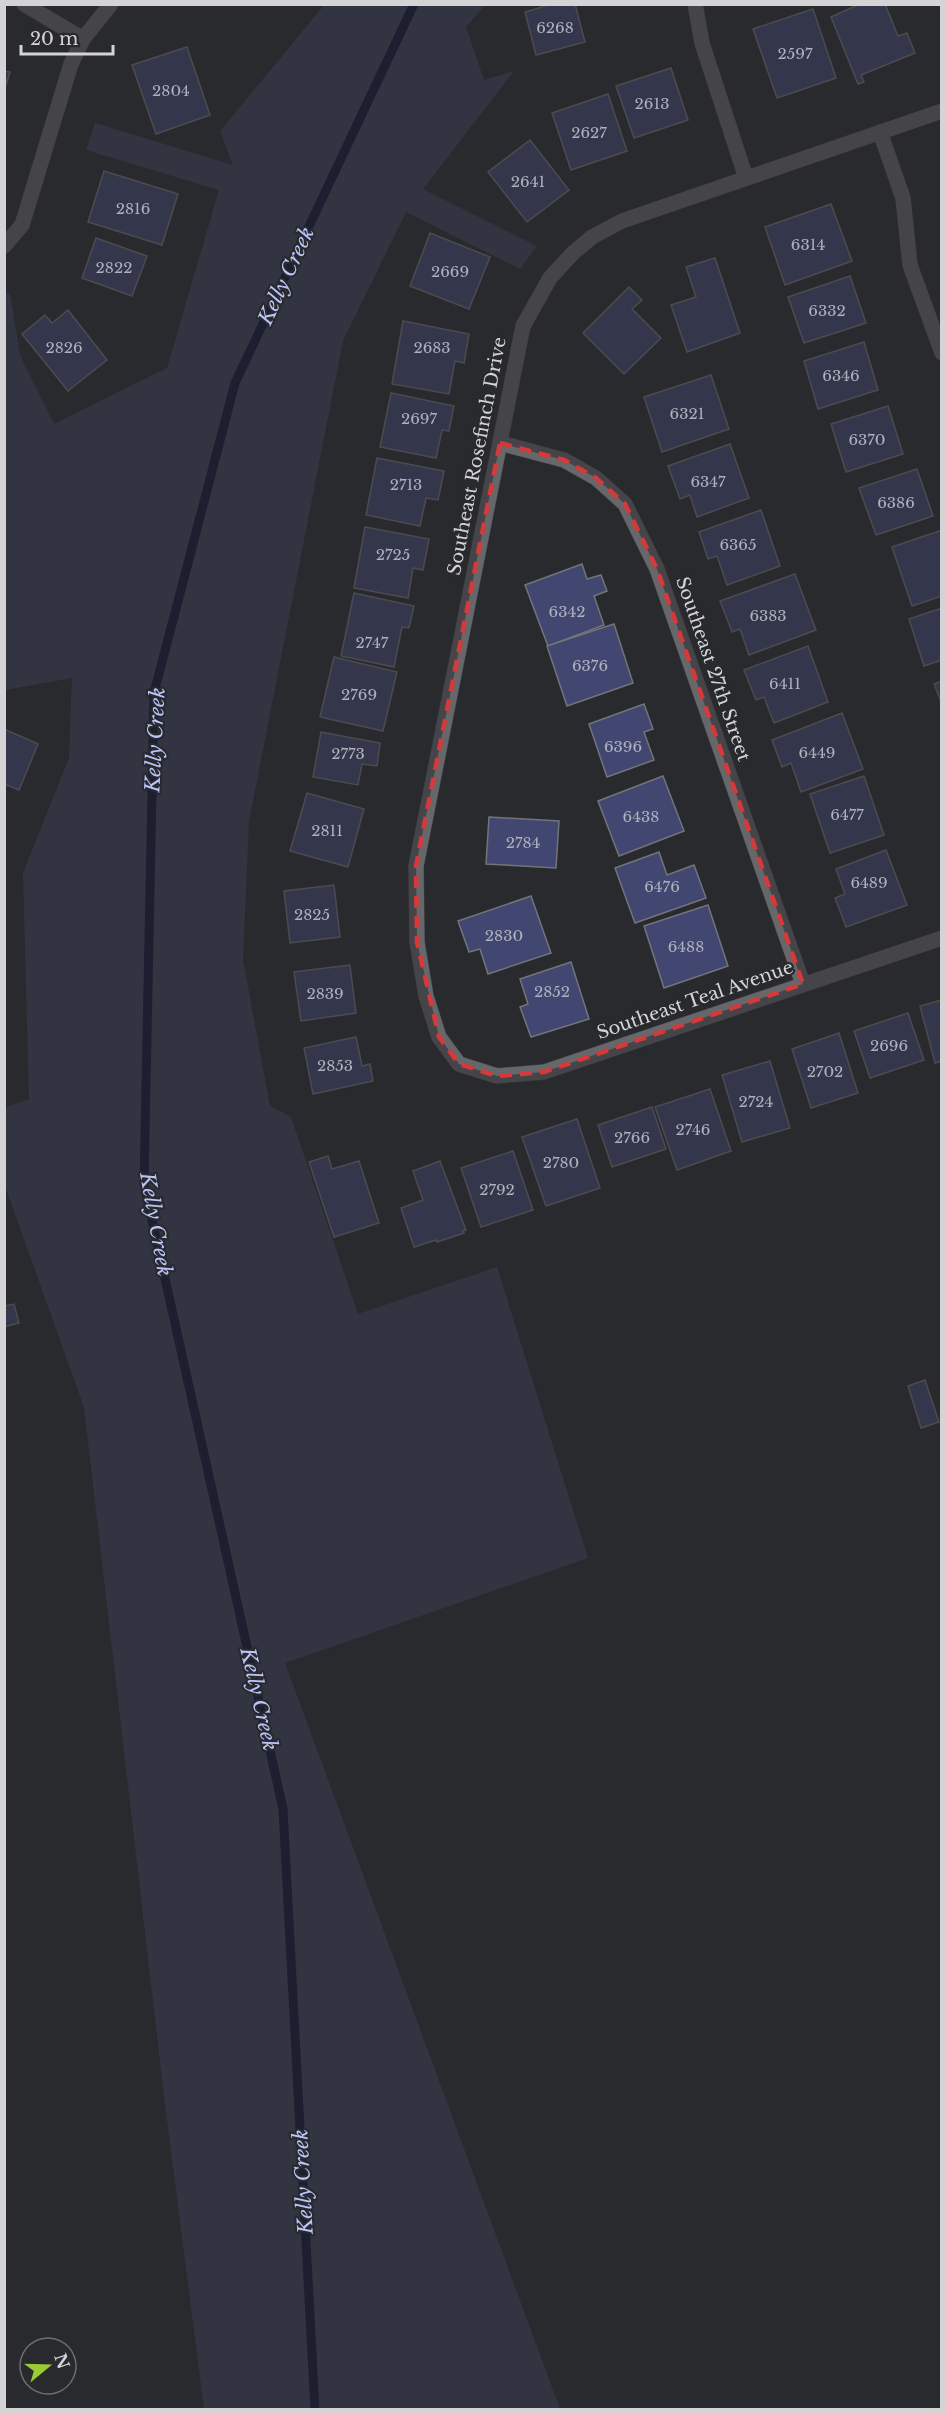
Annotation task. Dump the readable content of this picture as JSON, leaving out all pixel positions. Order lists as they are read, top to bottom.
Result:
{
  "streets": {
    "street": ["Southeast Rosefinch Drive", "Southeast 27th Street", "Southeast Teal Avenue"]
  },
  "crossings": [
    ["Southeast Rosefinch Drive", "Southeast 27th Street"],
    ["Southeast Rosefinch Drive", "Southeast Teal Avenue"],
    ["Southeast 27th Street", "Southeast Teal Avenue"]
  ],
  "water": ["Kelly Creek"],
  "house_numbers": [
    "6268",
    "2597",
    "2804",
    "2613",
    "2627",
    "2641",
    "2816",
    "6314",
    "2822",
    "2669",
    "6332",
    "2826",
    "2683",
    "6346",
    "6321",
    "2697",
    "6370",
    "6347",
    "2713",
    "6386",
    "6365",
    "2725",
    "6342",
    "6383",
    "2747",
    "6376",
    "6411",
    "2769",
    "6396",
    "6449",
    "2773",
    "6477",
    "6438",
    "2811",
    "2784",
    "6489",
    "6476",
    "2825",
    "2830",
    "6488",
    "2852",
    "2839",
    "2696",
    "2853",
    "2702",
    "2724",
    "2746",
    "2766",
    "2780",
    "2792"
  ],
  "scale_bar": "20 m",
  "north": "right"
}
